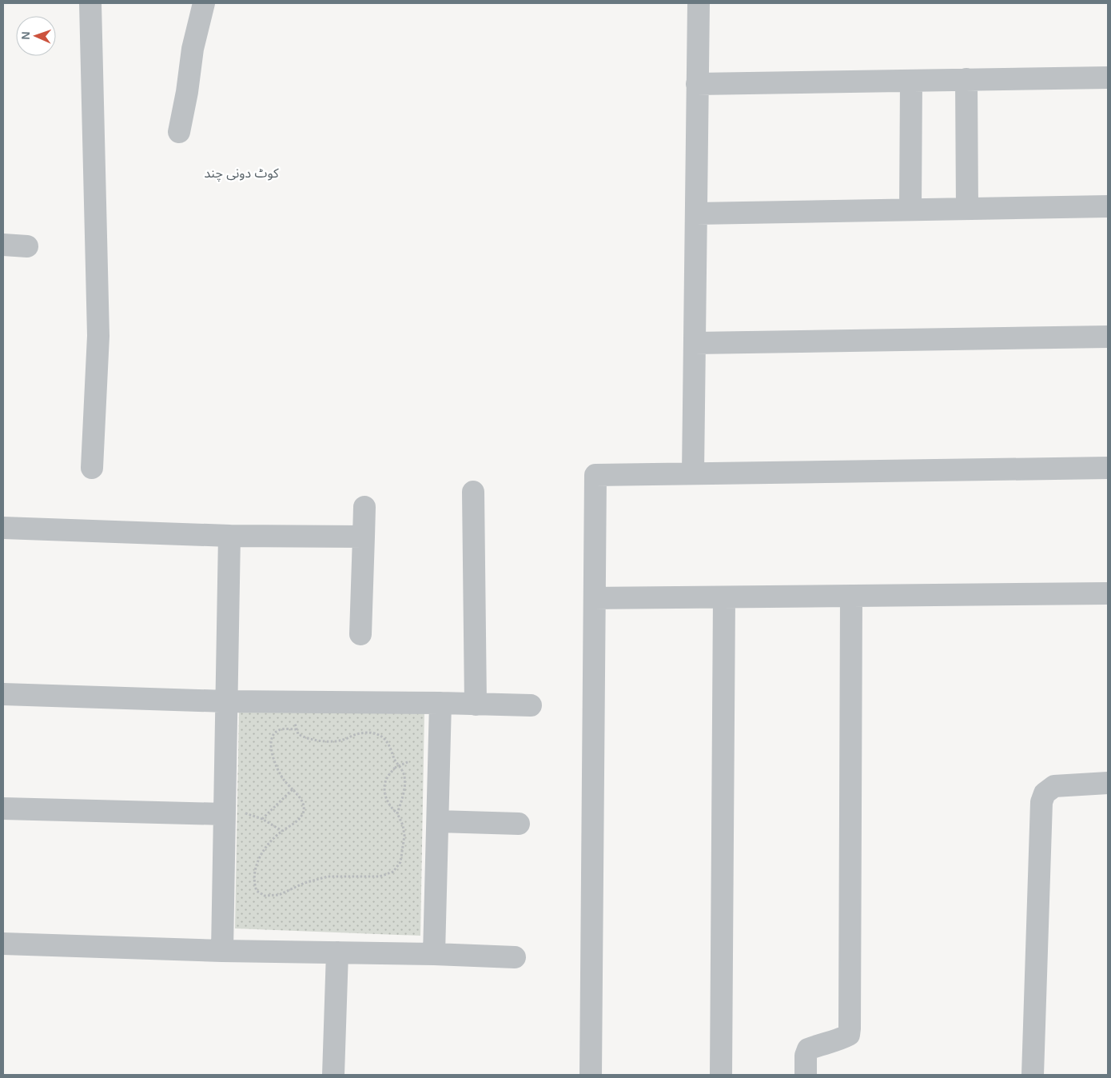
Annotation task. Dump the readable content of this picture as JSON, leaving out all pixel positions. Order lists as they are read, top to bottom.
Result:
{
  "districts": ["کوٹ دونی چند"],
  "north": "left"
}
